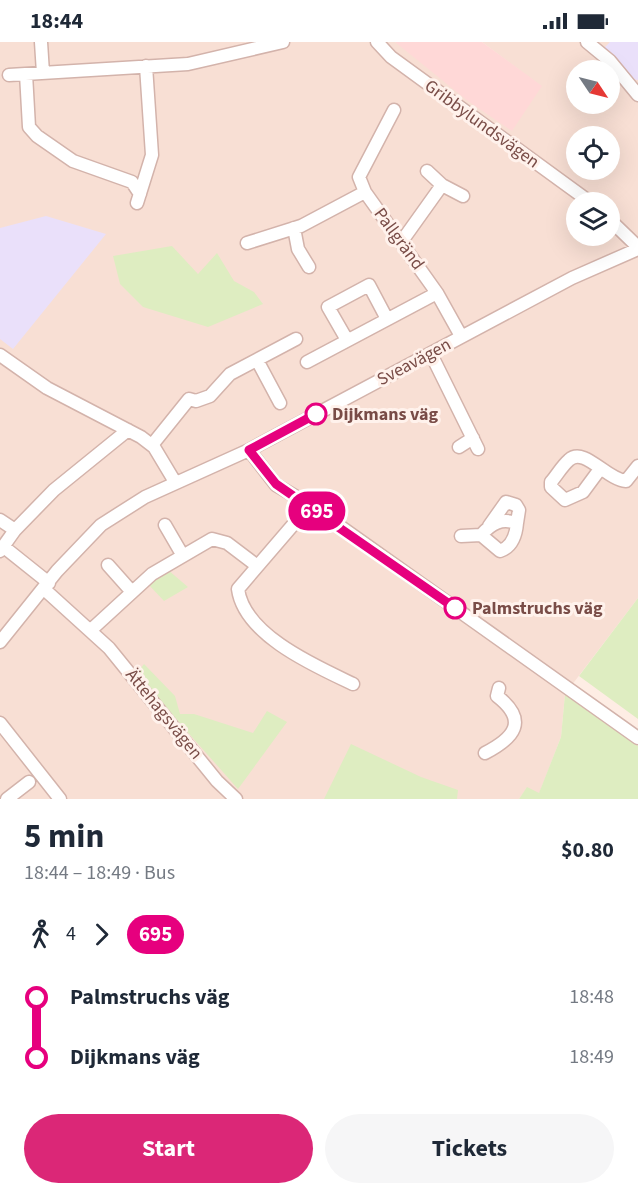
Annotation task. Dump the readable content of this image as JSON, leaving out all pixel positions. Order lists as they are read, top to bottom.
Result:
{
  "streets": {
    "street": [
      "Gribbylundsvägen",
      "Pallgränd",
      "Sveavägen",
      "Ättehagsvägen"
    ]
  },
  "crossings": [
    ["Pallgränd", "Sveavägen"],
    ["Sveavägen", "Ättehagsvägen"]
  ],
  "places": ["Dijkmans väg", "Palmstruchs väg"],
  "lines": ["bus line 695"],
  "north": "bottom right",
  "page": {
    "status": "18:44",
    "on_map": "695",
    "heading": ["5 min", "18:44 – 18:49 · Bus", "$0.80"],
    "legs": ["4", "695"],
    "list": [
      {
        "name": "Palmstruchs väg",
        "value": "18:48"
      },
      {
        "name": "Dijkmans väg",
        "value": "18:49"
      }
    ],
    "buttons": ["Start", "Tickets"]
  }
}
